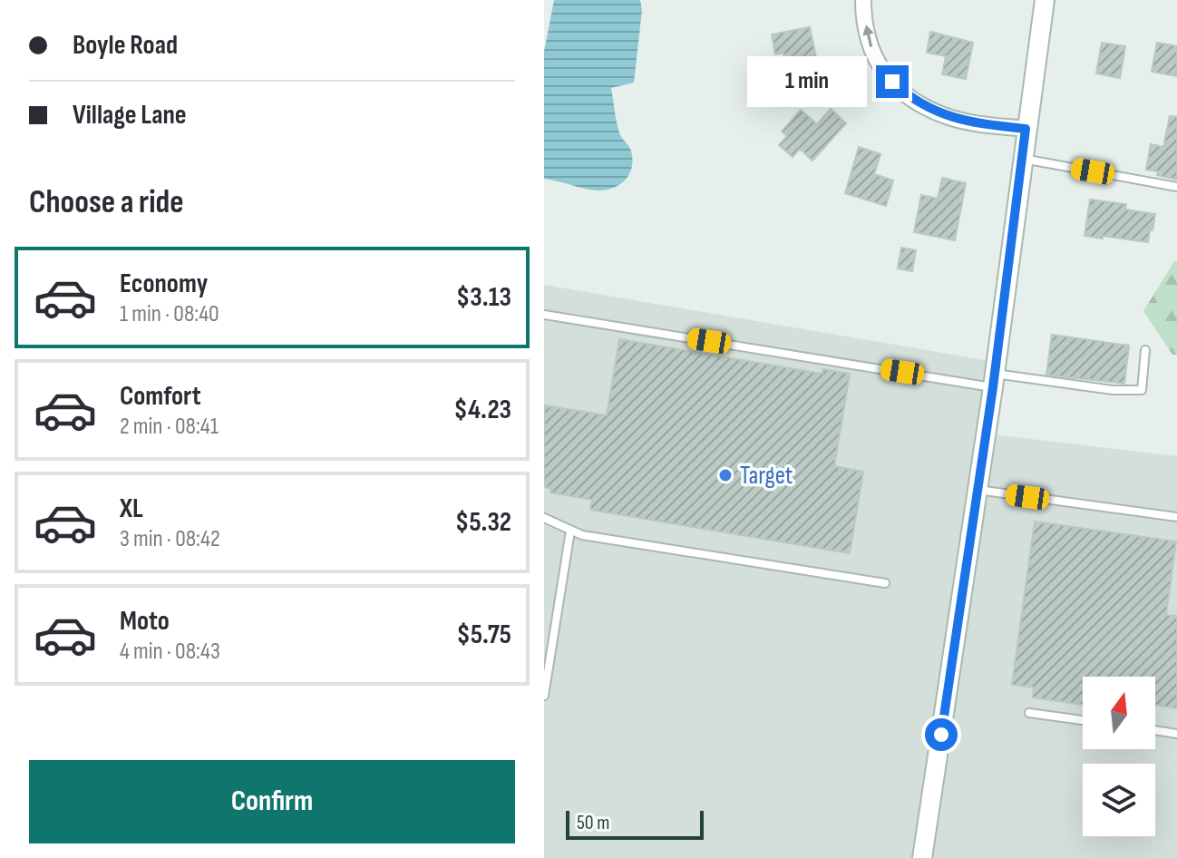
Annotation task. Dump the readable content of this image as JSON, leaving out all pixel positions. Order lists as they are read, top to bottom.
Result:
{
  "places": ["Target"],
  "scale_bar": "50 m",
  "north": "top",
  "page": {
    "banner": ["Boyle Road", "Village Lane"],
    "bubble": "1 min",
    "heading": "Choose a ride",
    "list": [
      {
        "name": "Economy",
        "note": "1 min · 08:40",
        "value": "$3.13"
      },
      {
        "name": "Comfort",
        "note": "2 min · 08:41",
        "value": "$4.23"
      },
      {
        "name": "XL",
        "note": "3 min · 08:42",
        "value": "$5.32"
      },
      {
        "name": "Moto",
        "note": "4 min · 08:43",
        "value": "$5.75"
      }
    ],
    "buttons": "Confirm",
    "scale": "50 m"
  }
}
